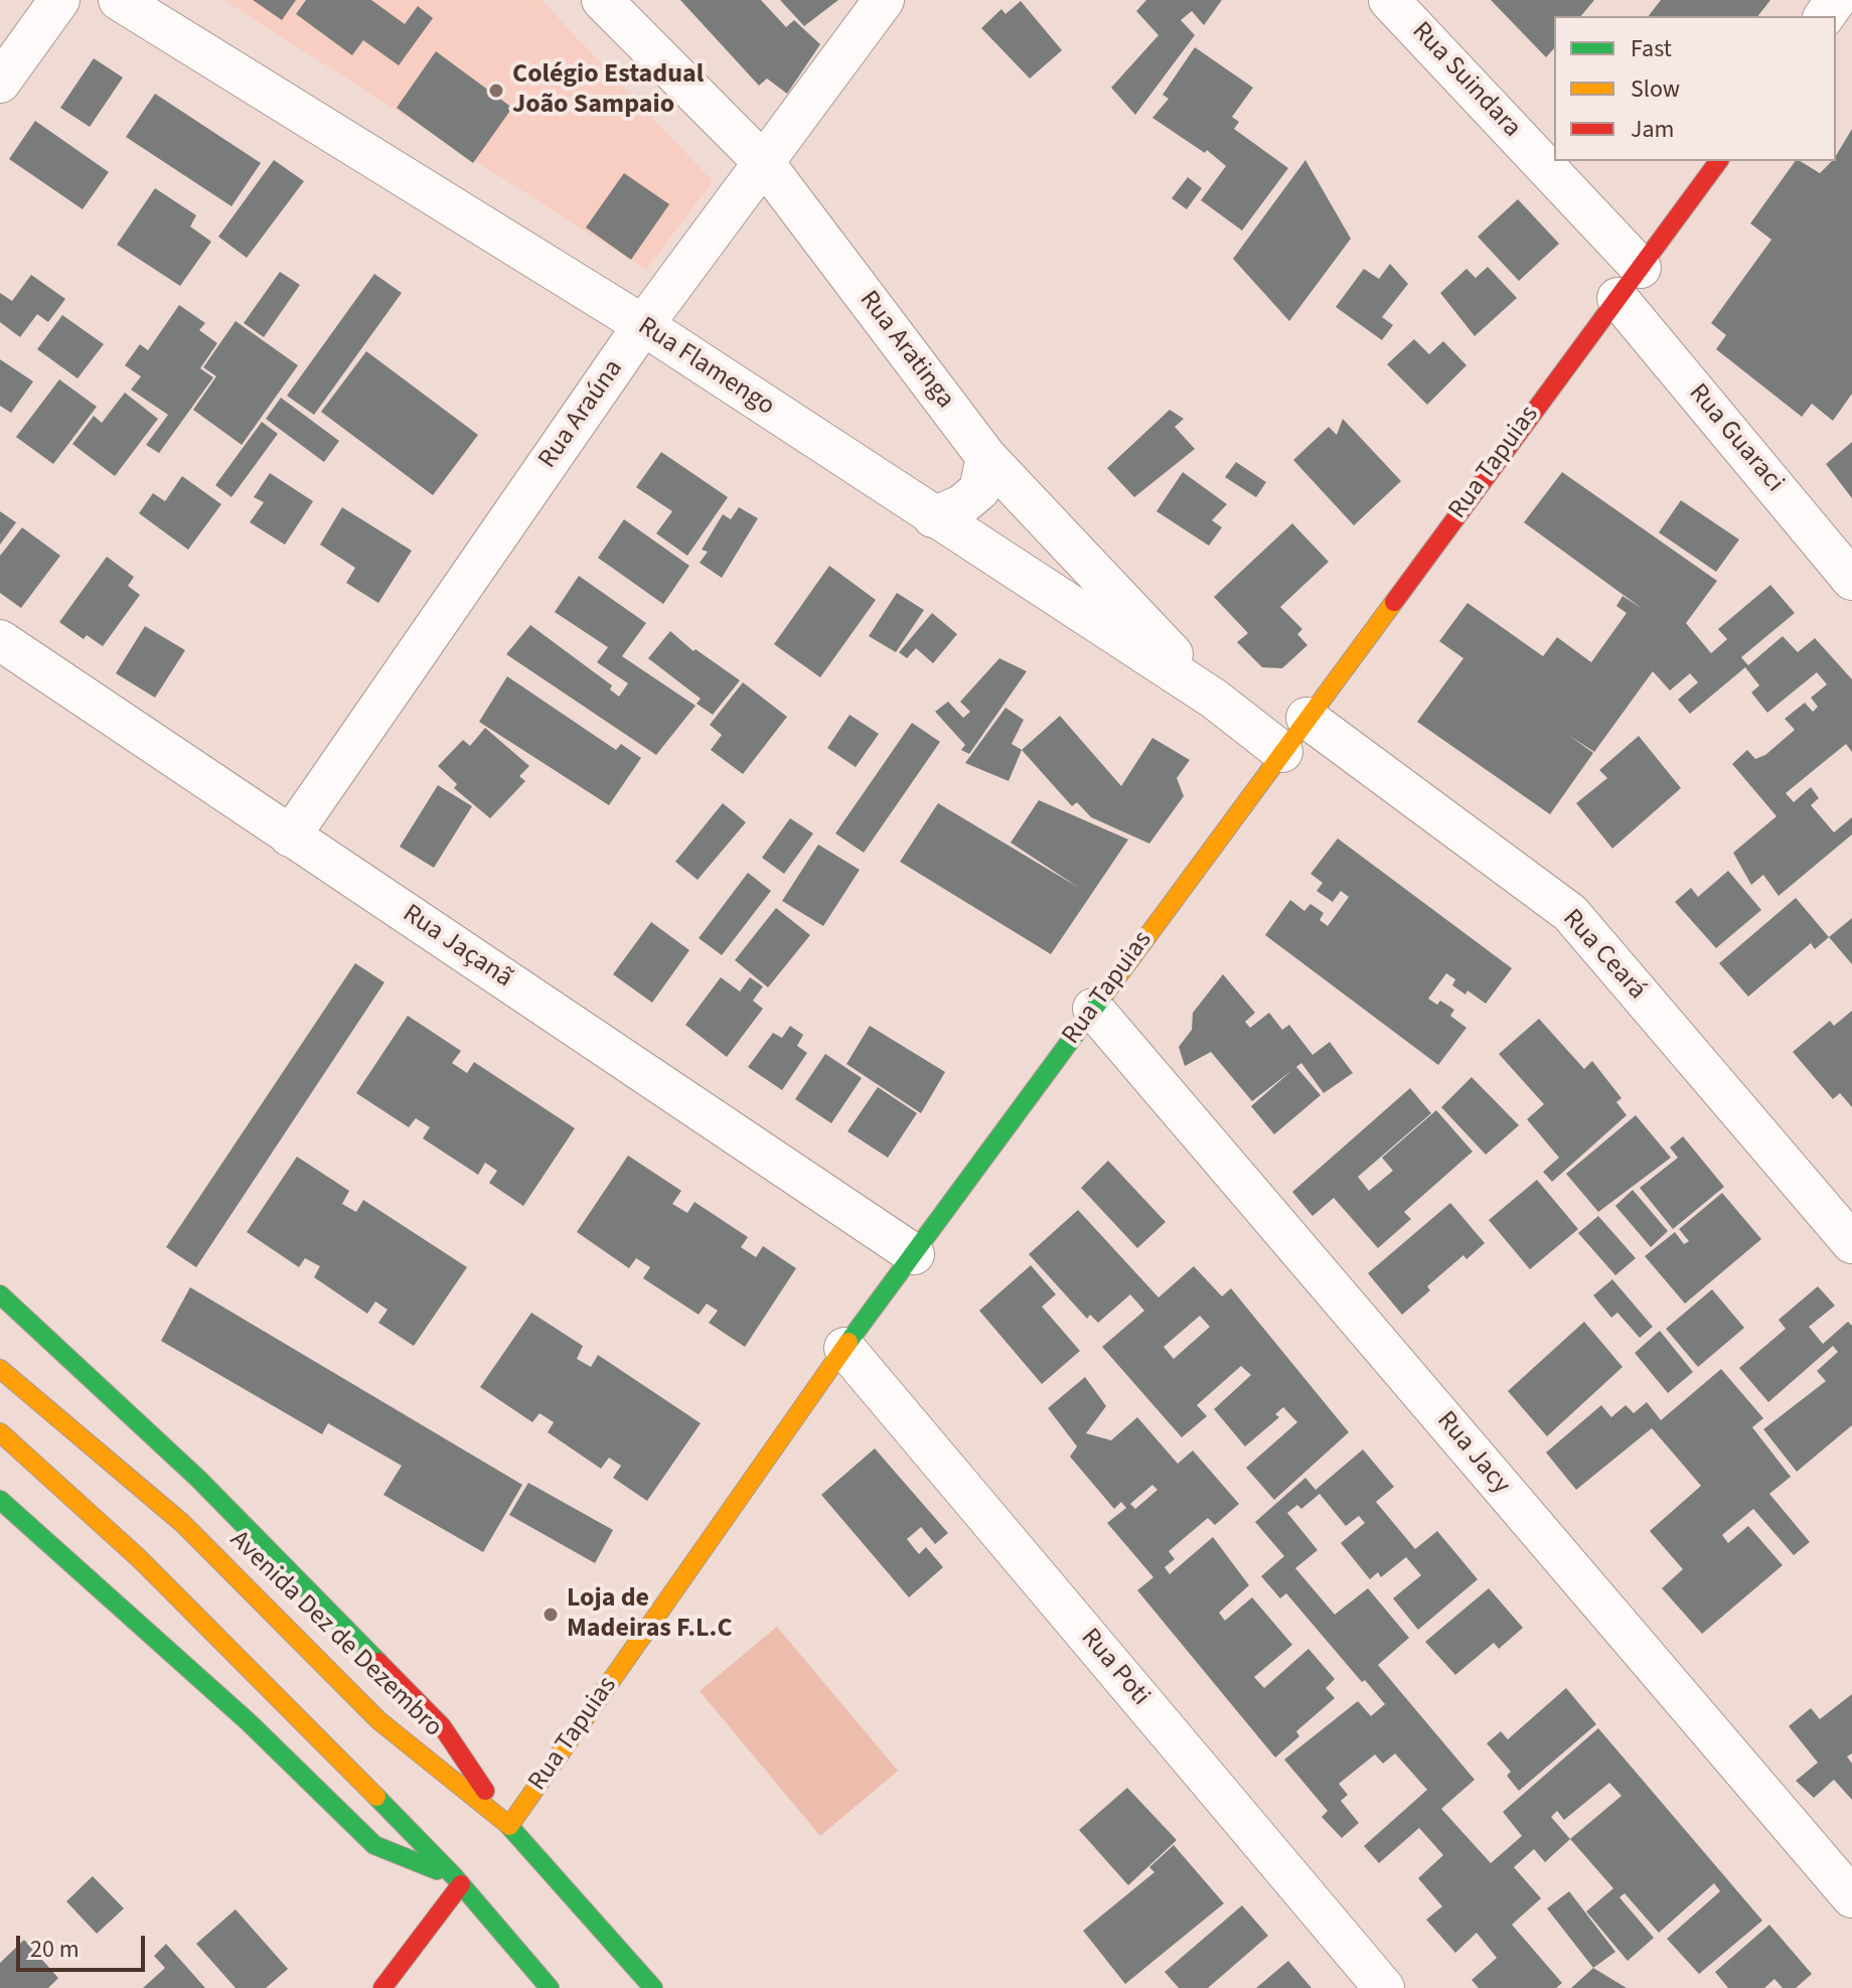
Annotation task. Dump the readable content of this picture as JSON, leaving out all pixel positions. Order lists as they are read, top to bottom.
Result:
{
  "streets": {
    "main road": ["Rua Tapuias", "Avenida Dez de Dezembro"],
    "street": [
      "Rua Suindara",
      "Rua Aratinga",
      "Rua Flamengo",
      "Rua Araúna",
      "Rua Guaraci",
      "Rua Jaçanã",
      "Rua Ceará",
      "Rua Jacy",
      "Rua Poti"
    ]
  },
  "crossings": [
    ["Rua Suindara", "Rua Guaraci"],
    ["Rua Suindara", "Rua Tapuias"],
    ["Rua Aratinga", "Rua Flamengo"],
    ["Rua Aratinga", "Rua Araúna"],
    ["Rua Flamengo", "Rua Araúna"],
    ["Rua Flamengo", "Rua Tapuias"],
    ["Rua Araúna", "Rua Jaçanã"],
    ["Rua Guaraci", "Rua Tapuias"],
    ["Rua Tapuias", "Rua Jaçanã"],
    ["Rua Tapuias", "Rua Ceará"],
    ["Rua Tapuias", "Rua Jacy"],
    ["Rua Tapuias", "Avenida Dez de Dezembro"],
    ["Rua Tapuias", "Rua Poti"]
  ],
  "places": ["Colégio Estadual João Sampaio", "Loja de Madeiras F.L.C"],
  "legend": ["Fast", "Slow", "Jam"],
  "scale_bar": "20 m"
}
